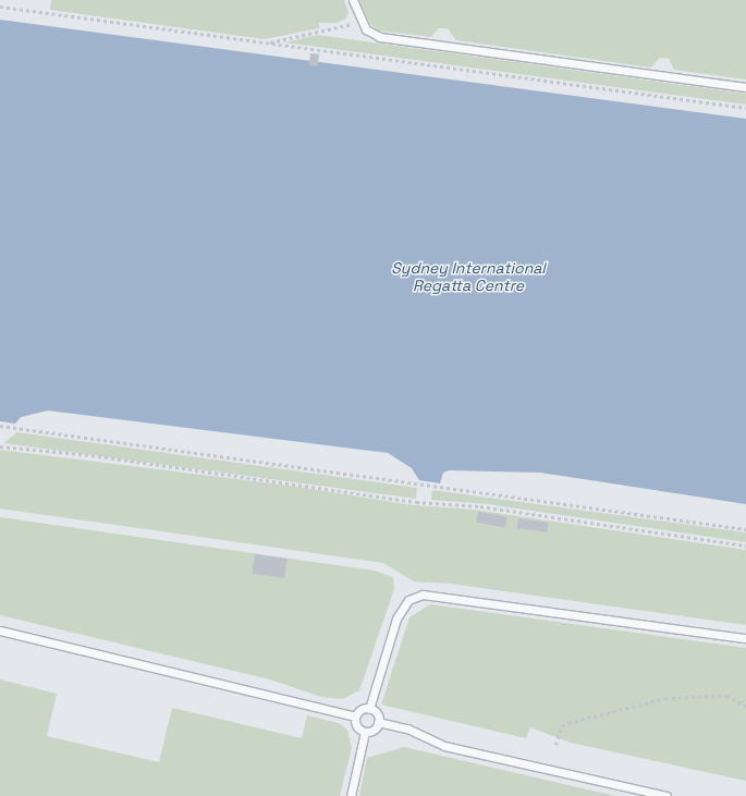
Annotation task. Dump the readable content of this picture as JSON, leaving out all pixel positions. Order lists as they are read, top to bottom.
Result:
{
  "water": ["Sydney International Regatta Centre"]
}
